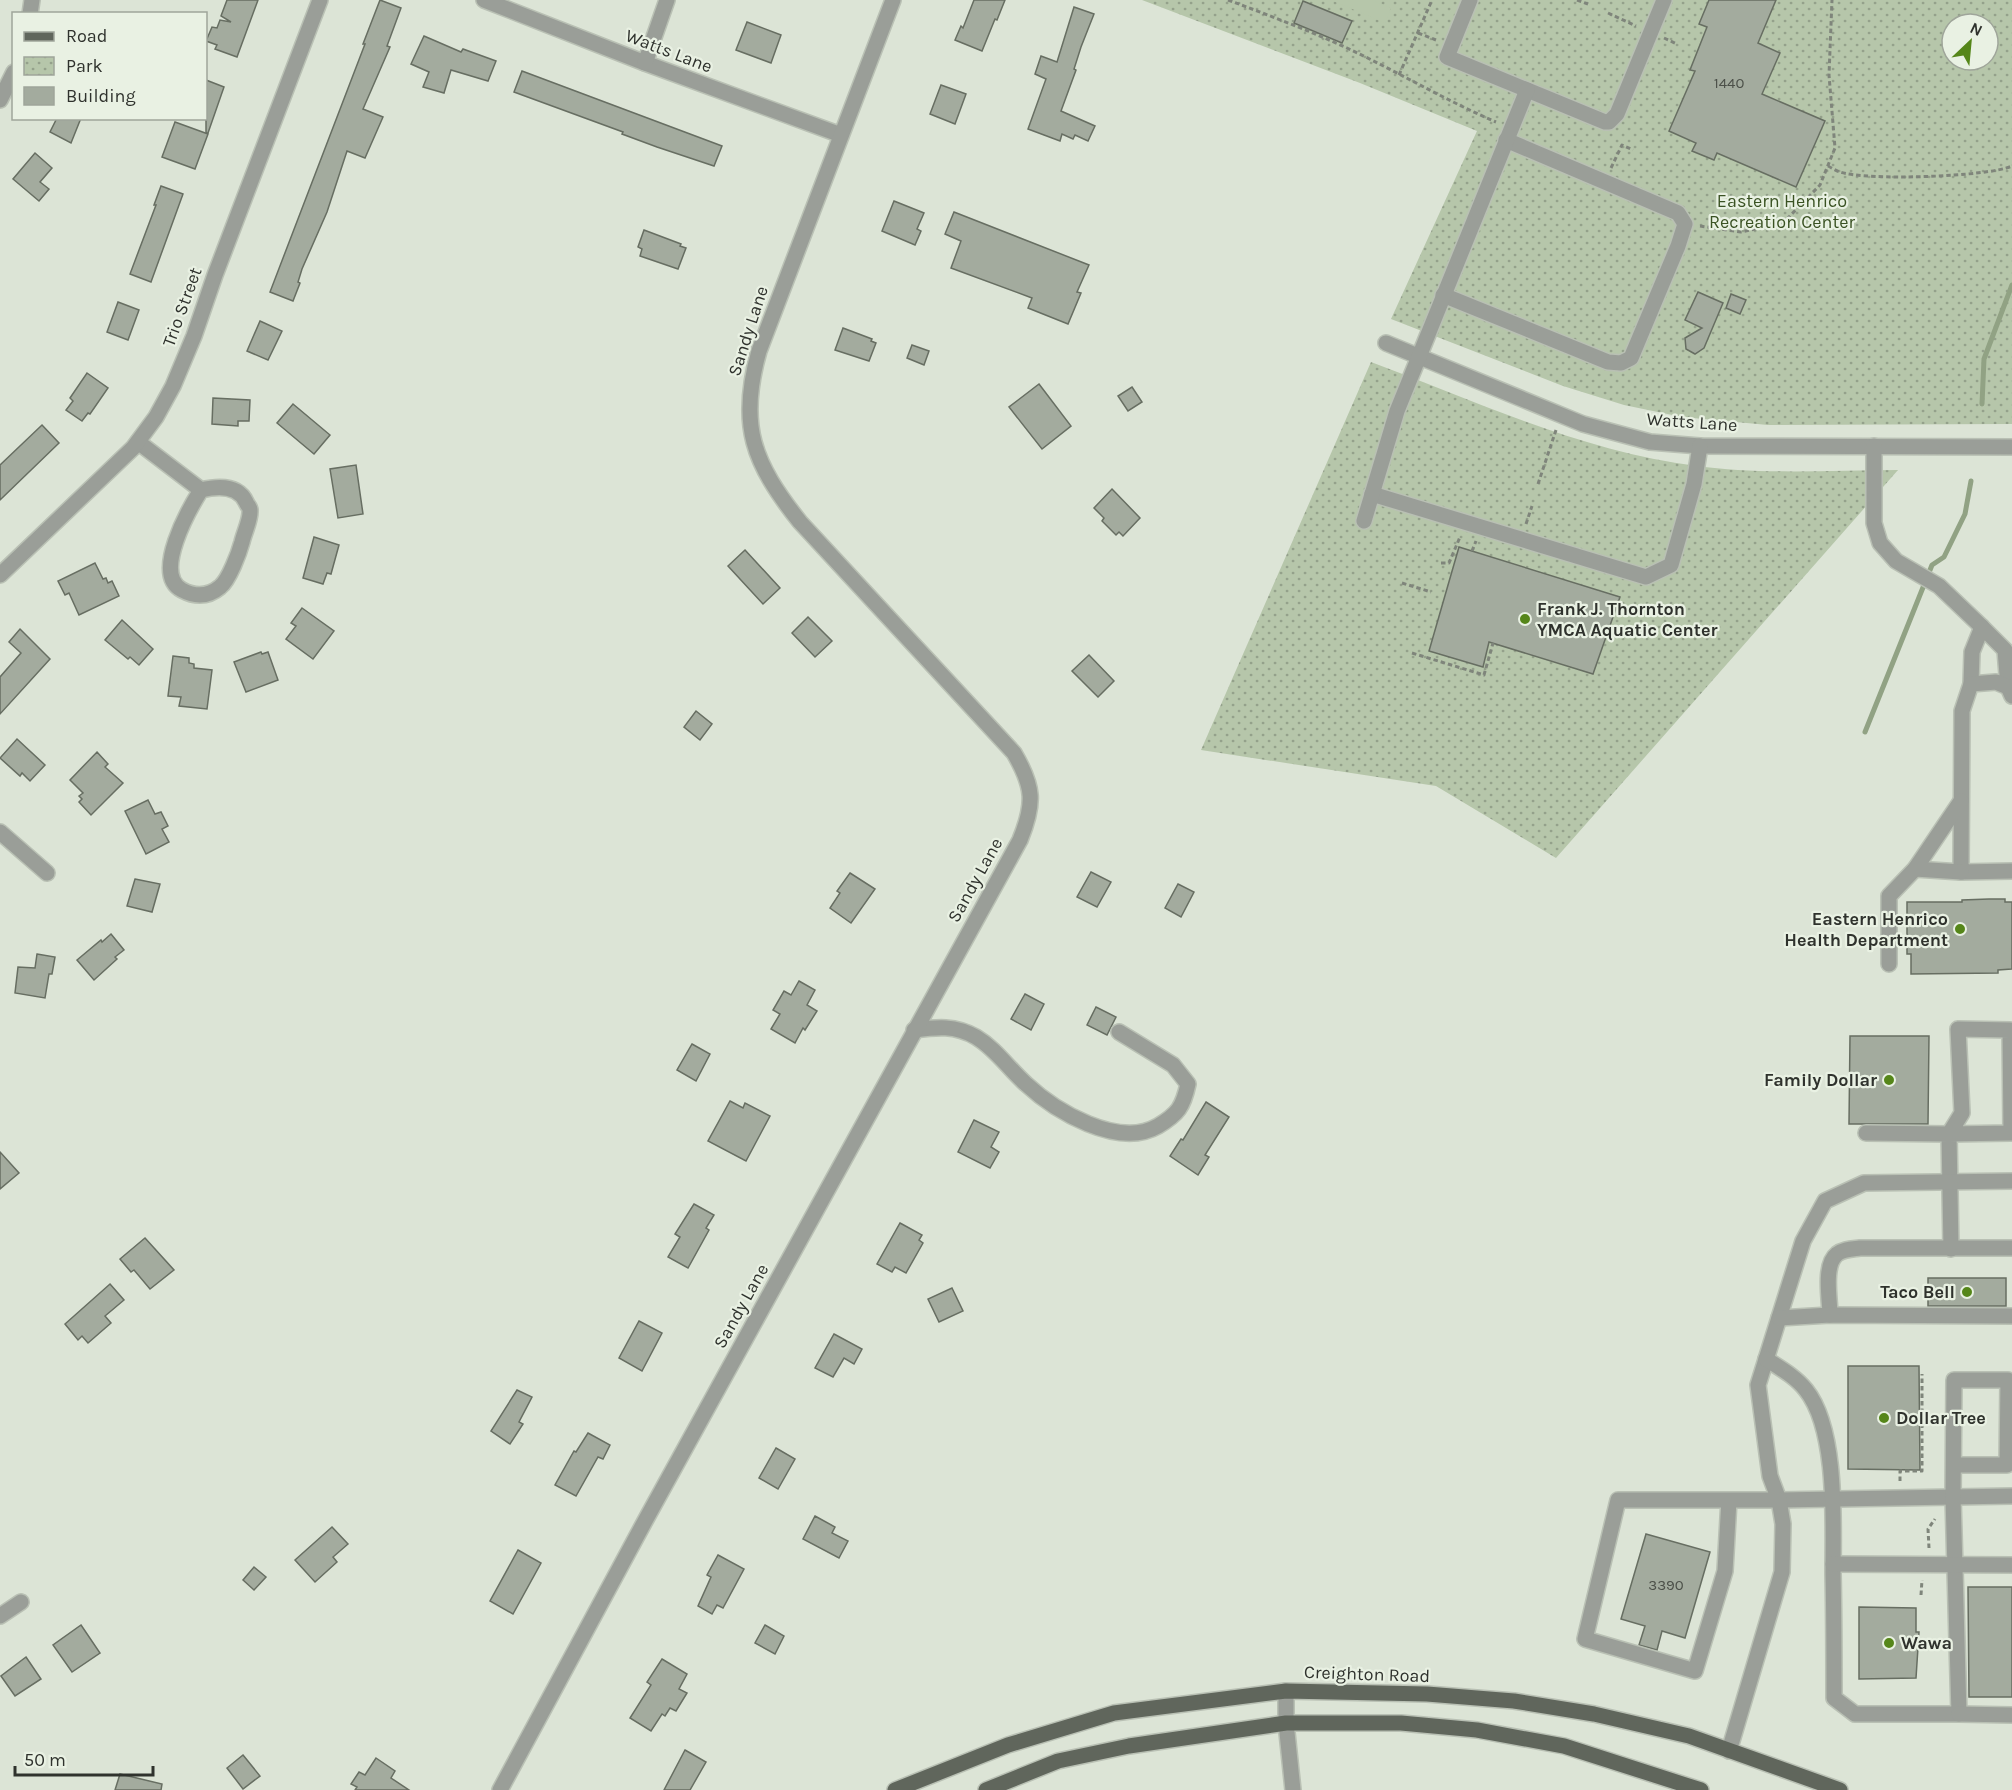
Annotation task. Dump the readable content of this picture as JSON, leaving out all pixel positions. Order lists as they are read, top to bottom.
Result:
{
  "streets": {
    "main road": ["Creighton Road"],
    "street": ["Watts Lane", "Trio Street", "Sandy Lane"]
  },
  "crossings": [
    ["Watts Lane", "Sandy Lane"]
  ],
  "parks": ["Eastern Henrico Recreation Center"],
  "places": [
    "Frank J. Thornton YMCA Aquatic Center",
    "Eastern Henrico Health Department",
    "Family Dollar",
    "Taco Bell",
    "Dollar Tree",
    "Wawa"
  ],
  "house_numbers": ["1440", "3390"],
  "legend": ["Road", "Park", "Building"],
  "scale_bar": "50 m",
  "north": "top right"
}
